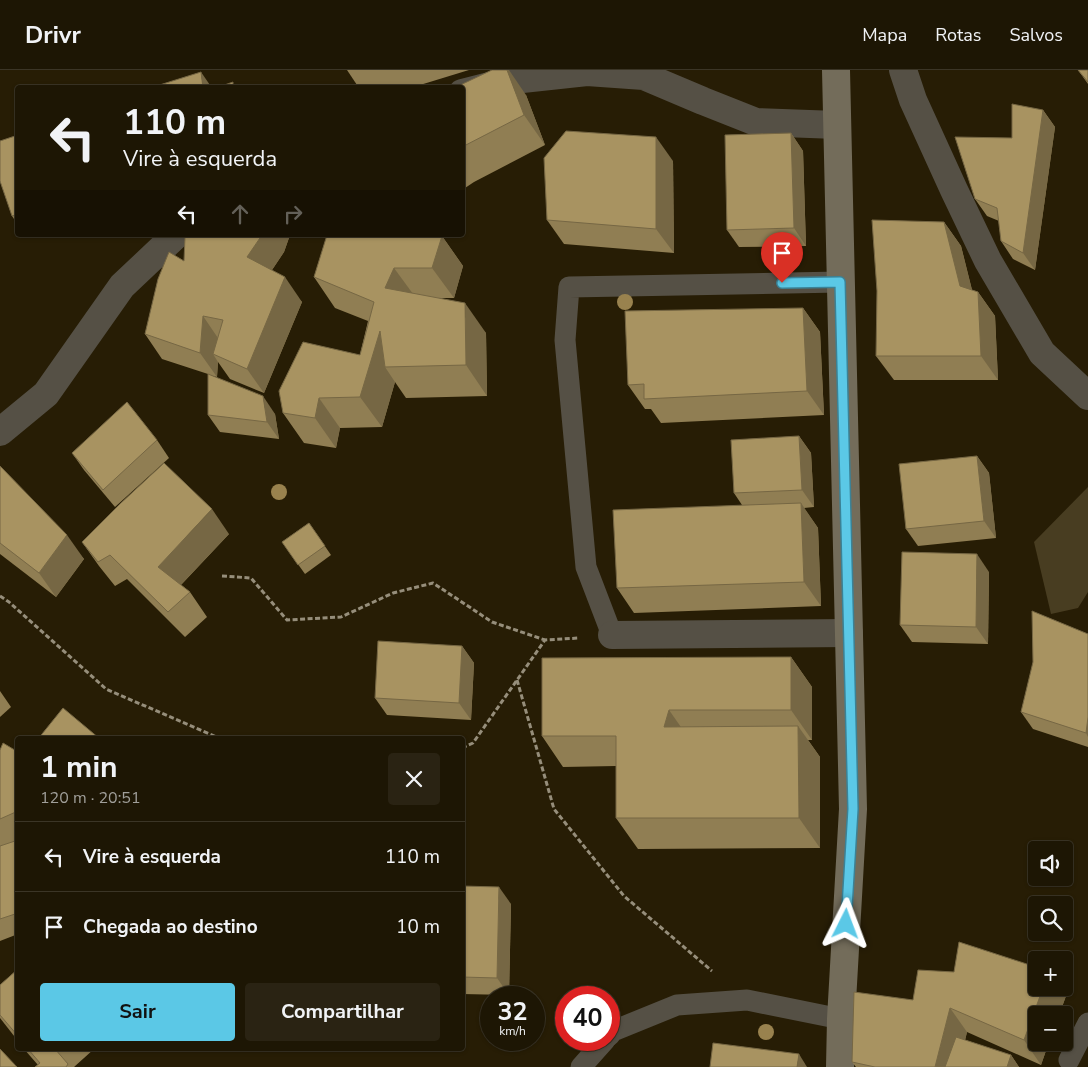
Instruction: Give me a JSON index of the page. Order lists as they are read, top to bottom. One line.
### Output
{"page":{"header":"Drivr","nav":["Mapa","Rotas","Salvos"],"turn":["110 m","Vire à esquerda"],"heading":["1 min","120 m · 20:51"],"list":[{"name":"Vire à esquerda","value":"110 m"},{"name":"Chegada ao destino","value":"10 m"}],"map_buttons":["+","−"],"buttons":["Sair","Compartilhar"],"speed":"32 km/h","limit":"40"}}
